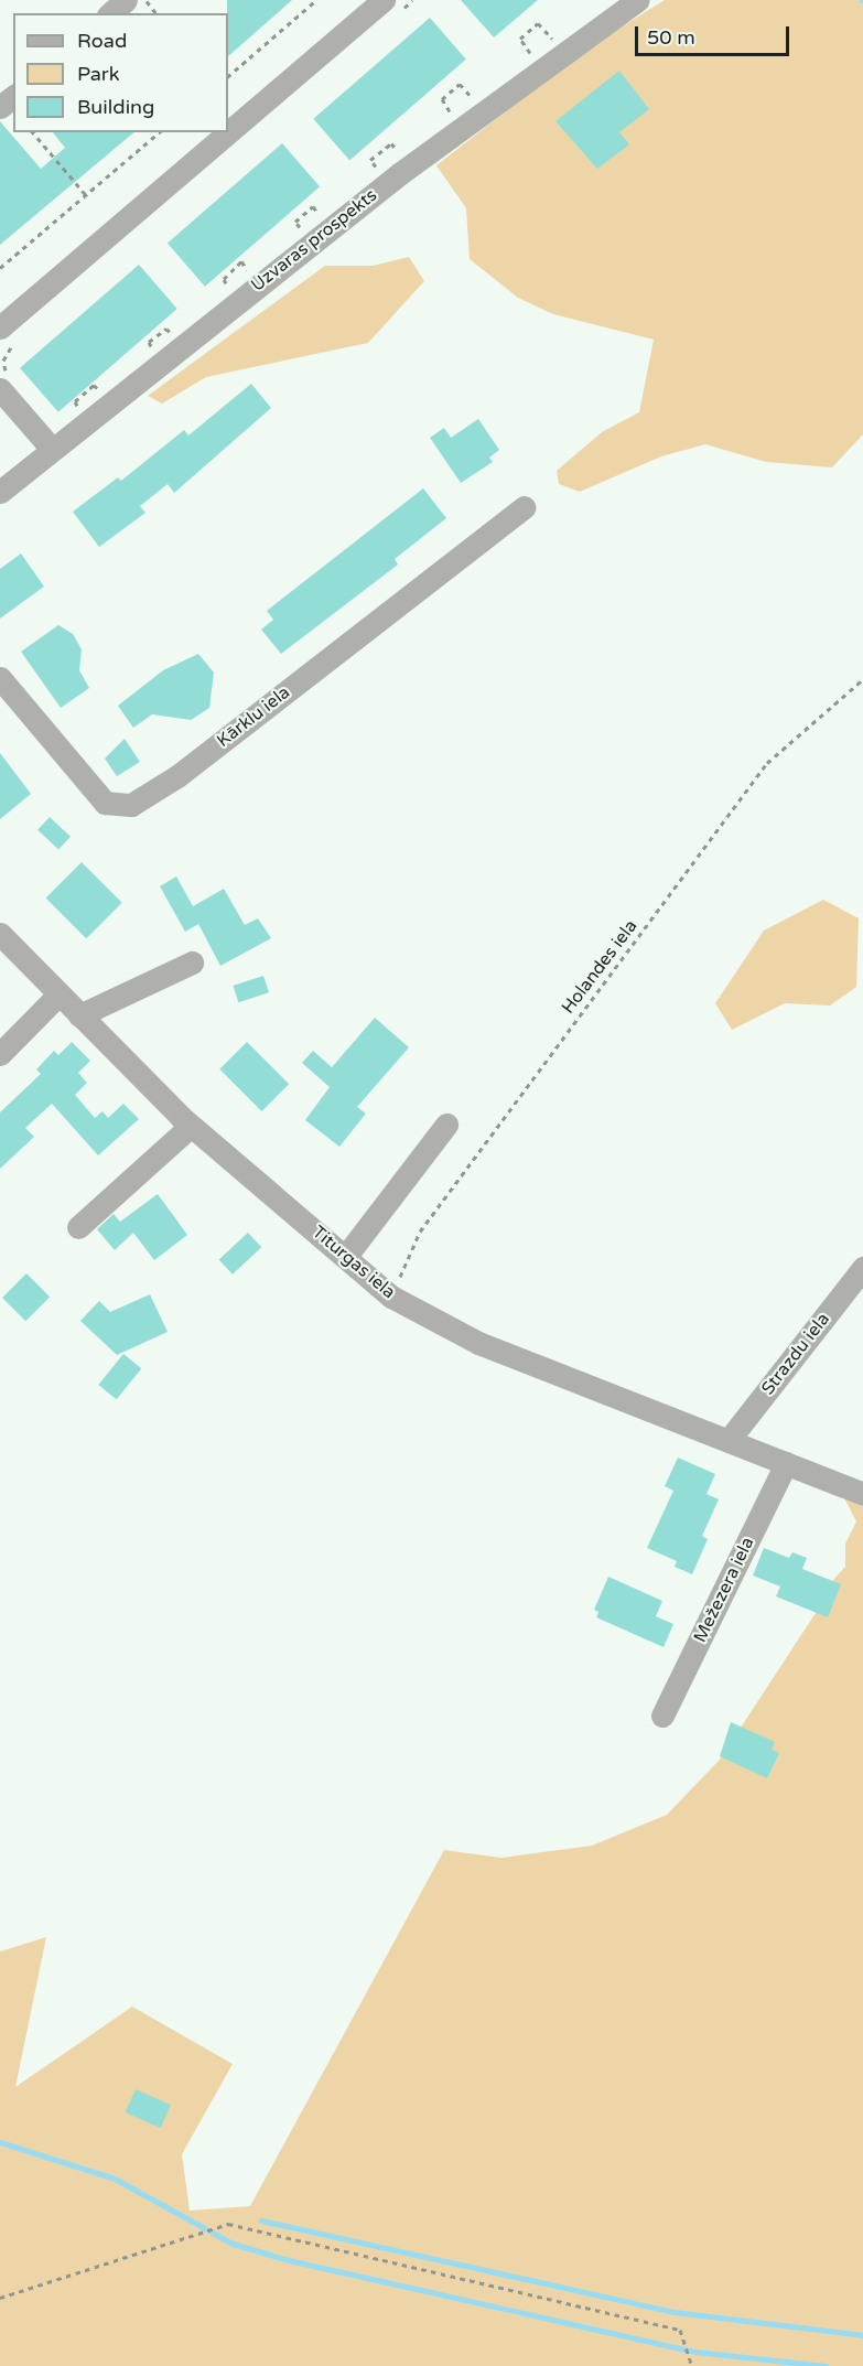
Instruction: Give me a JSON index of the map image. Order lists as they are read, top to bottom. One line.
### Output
{"streets":{"street":["Uzvaras prospekts","Kārklu iela","Titurgas iela","Strazdu iela","Mežezera iela"],"path":["Holandes iela"]},"crossings":[["Holandes iela","Titurgas iela"],["Titurgas iela","Strazdu iela"],["Titurgas iela","Mežezera iela"]],"legend":["Road","Park","Building"],"scale_bar":"50 m"}
